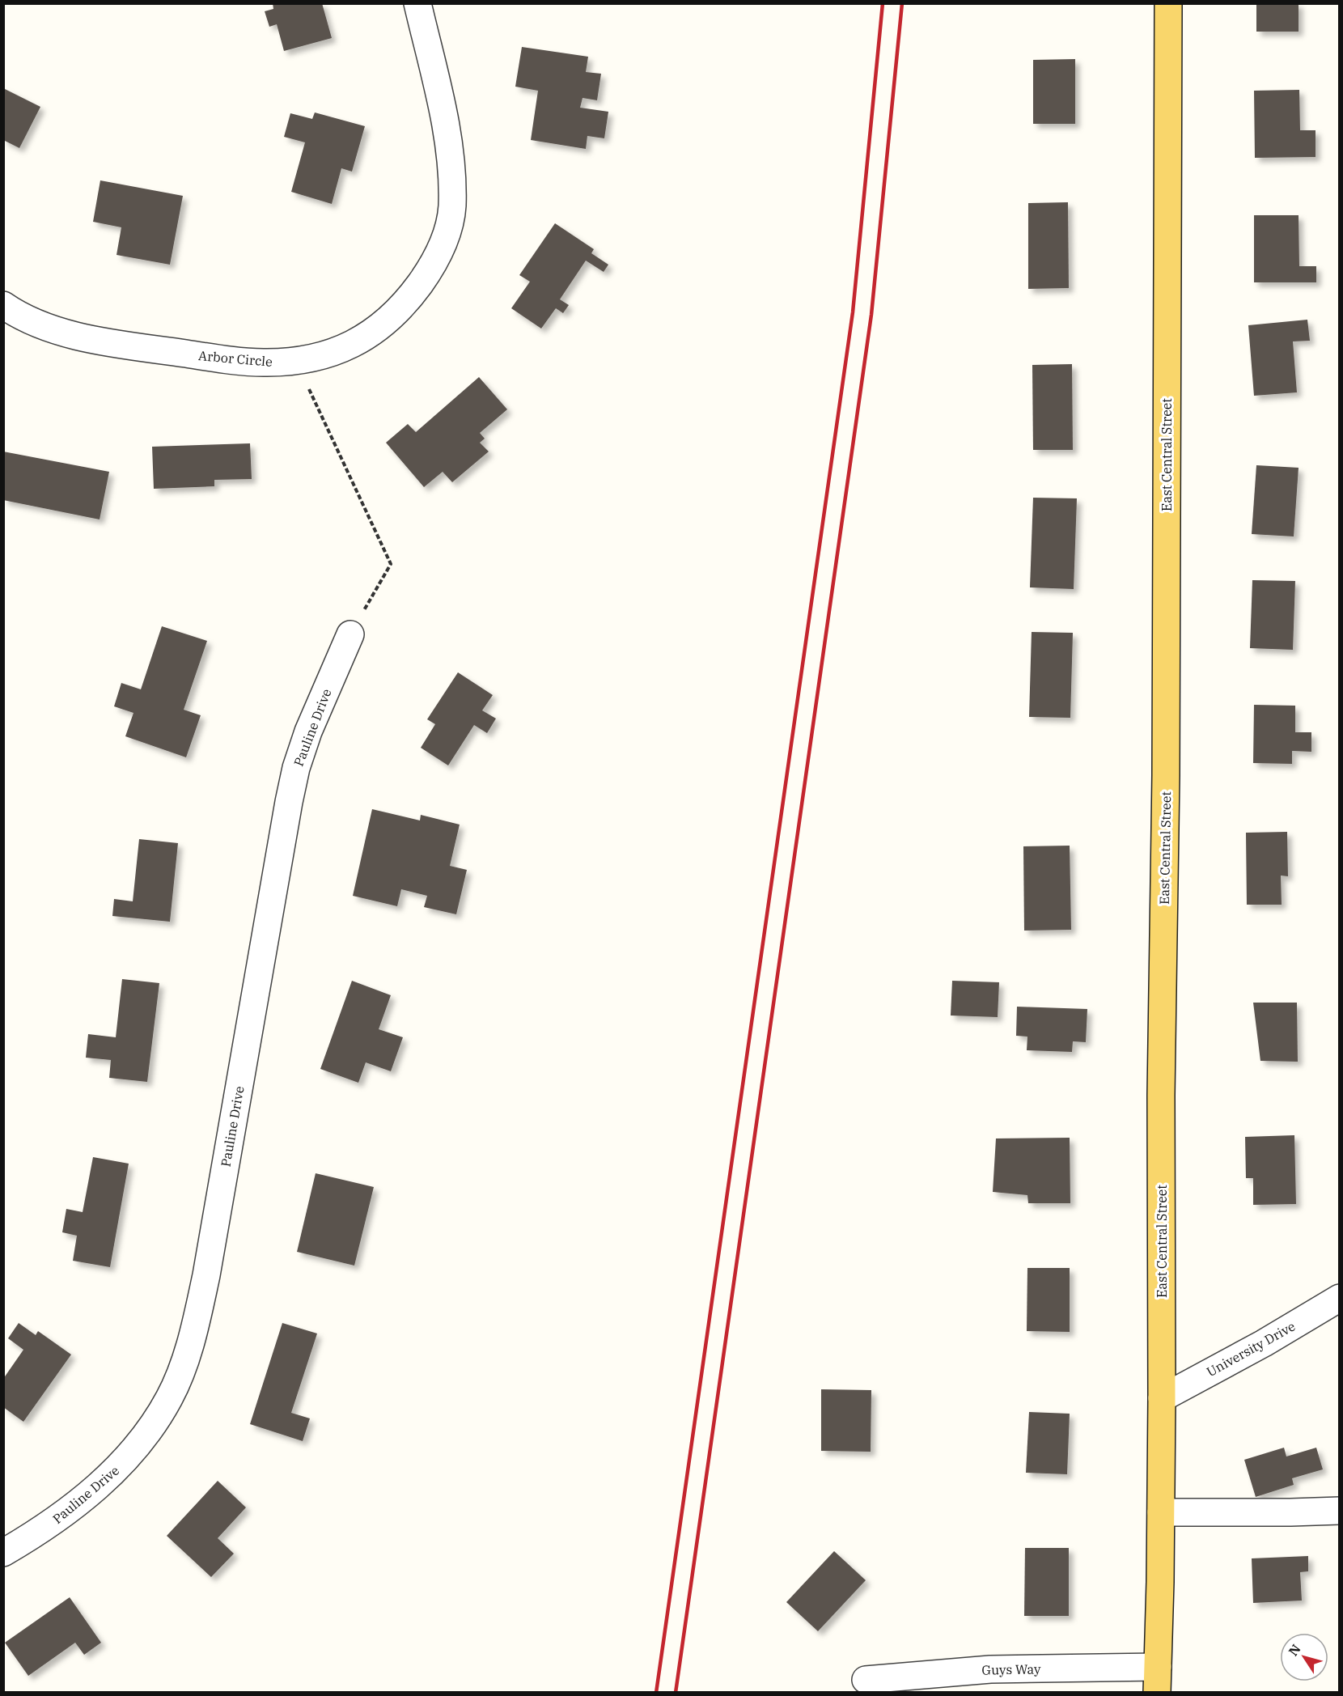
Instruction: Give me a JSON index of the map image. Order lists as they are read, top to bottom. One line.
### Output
{"streets":{"main road":["East Central Street"],"street":["Arbor Circle","Pauline Drive","University Drive","Guys Way"]},"crossings":[["East Central Street","University Drive"],["East Central Street","Guys Way"]],"north":"top left"}
